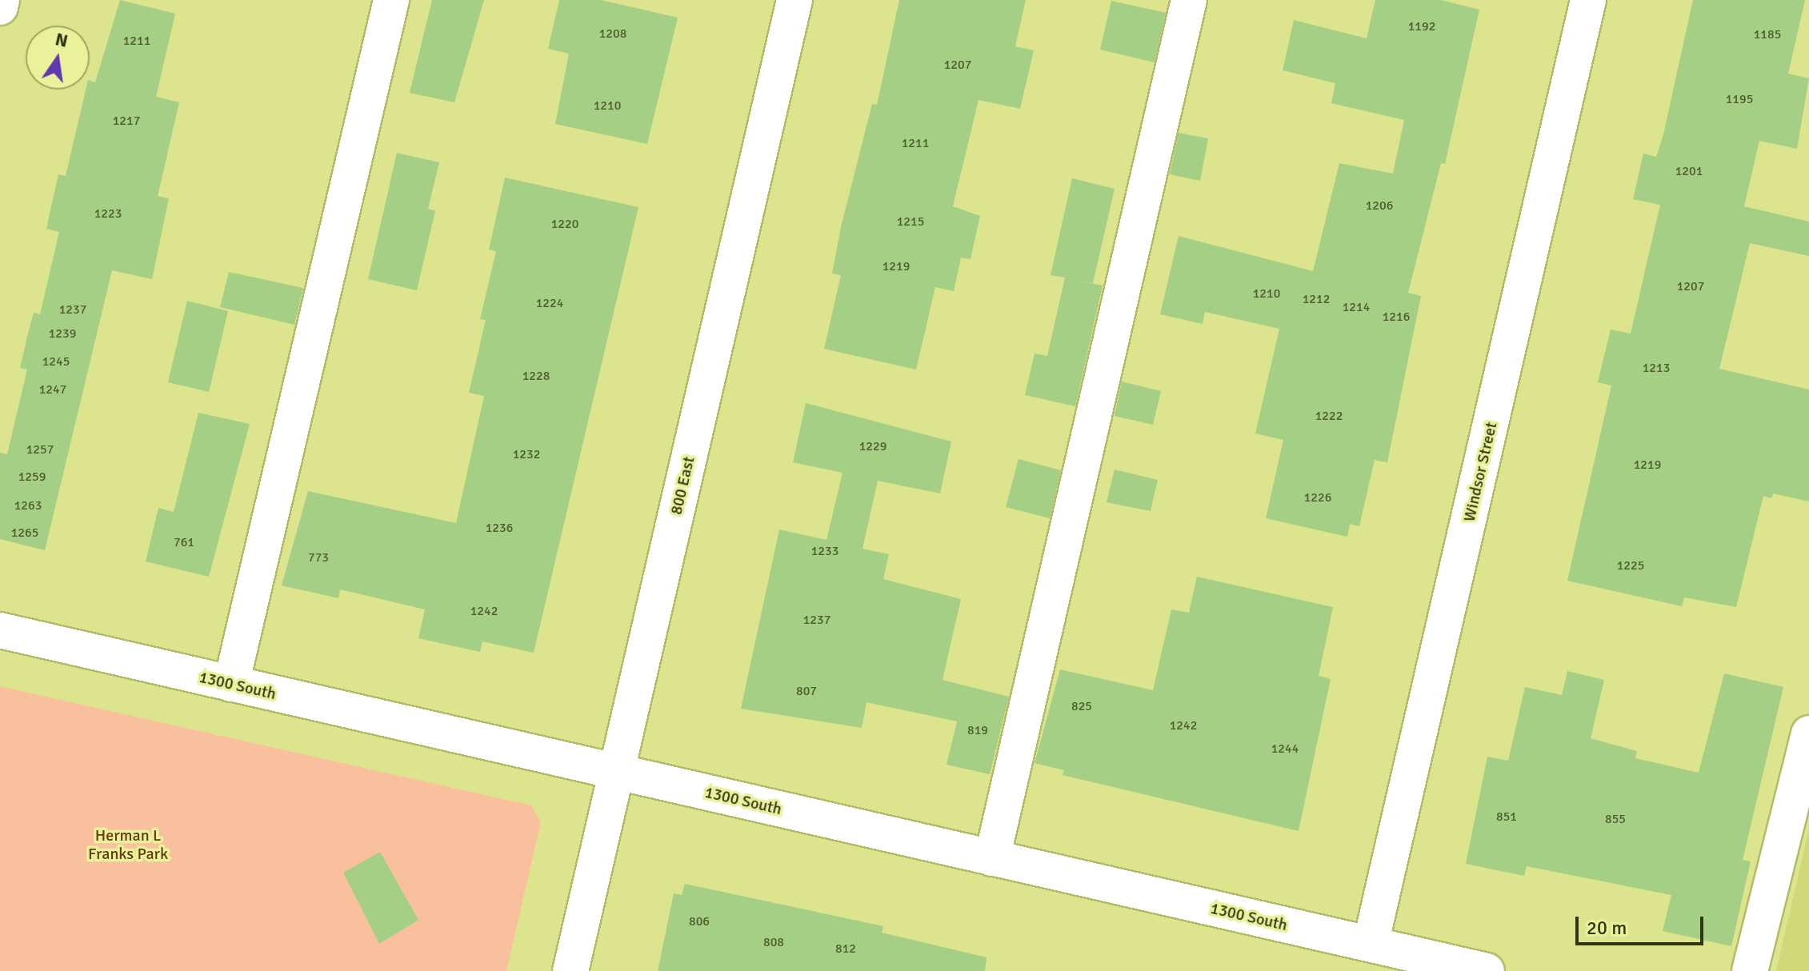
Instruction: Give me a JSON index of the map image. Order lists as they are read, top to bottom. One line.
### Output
{"streets":{"street":["Windsor Street","800 East","1300 South"]},"crossings":[["Windsor Street","1300 South"],["800 East","1300 South"]],"parks":["Herman L Franks Park"],"house_numbers":["1192","1208","1185","1211","1207","1195","1210","1217","1211","1201","1206","1223","1215","1220","1219","1207","1210","1212","1224","1214","1237","1216","1239","1245","1213","1228","1247","1222","1229","1257","1232","1219","1259","1226","1263","1236","1265","761","1233","773","1225","1242","1237","807","825","1242","819","1244","851","855","806","808","812"],"scale_bar":"20 m","north":"top"}
